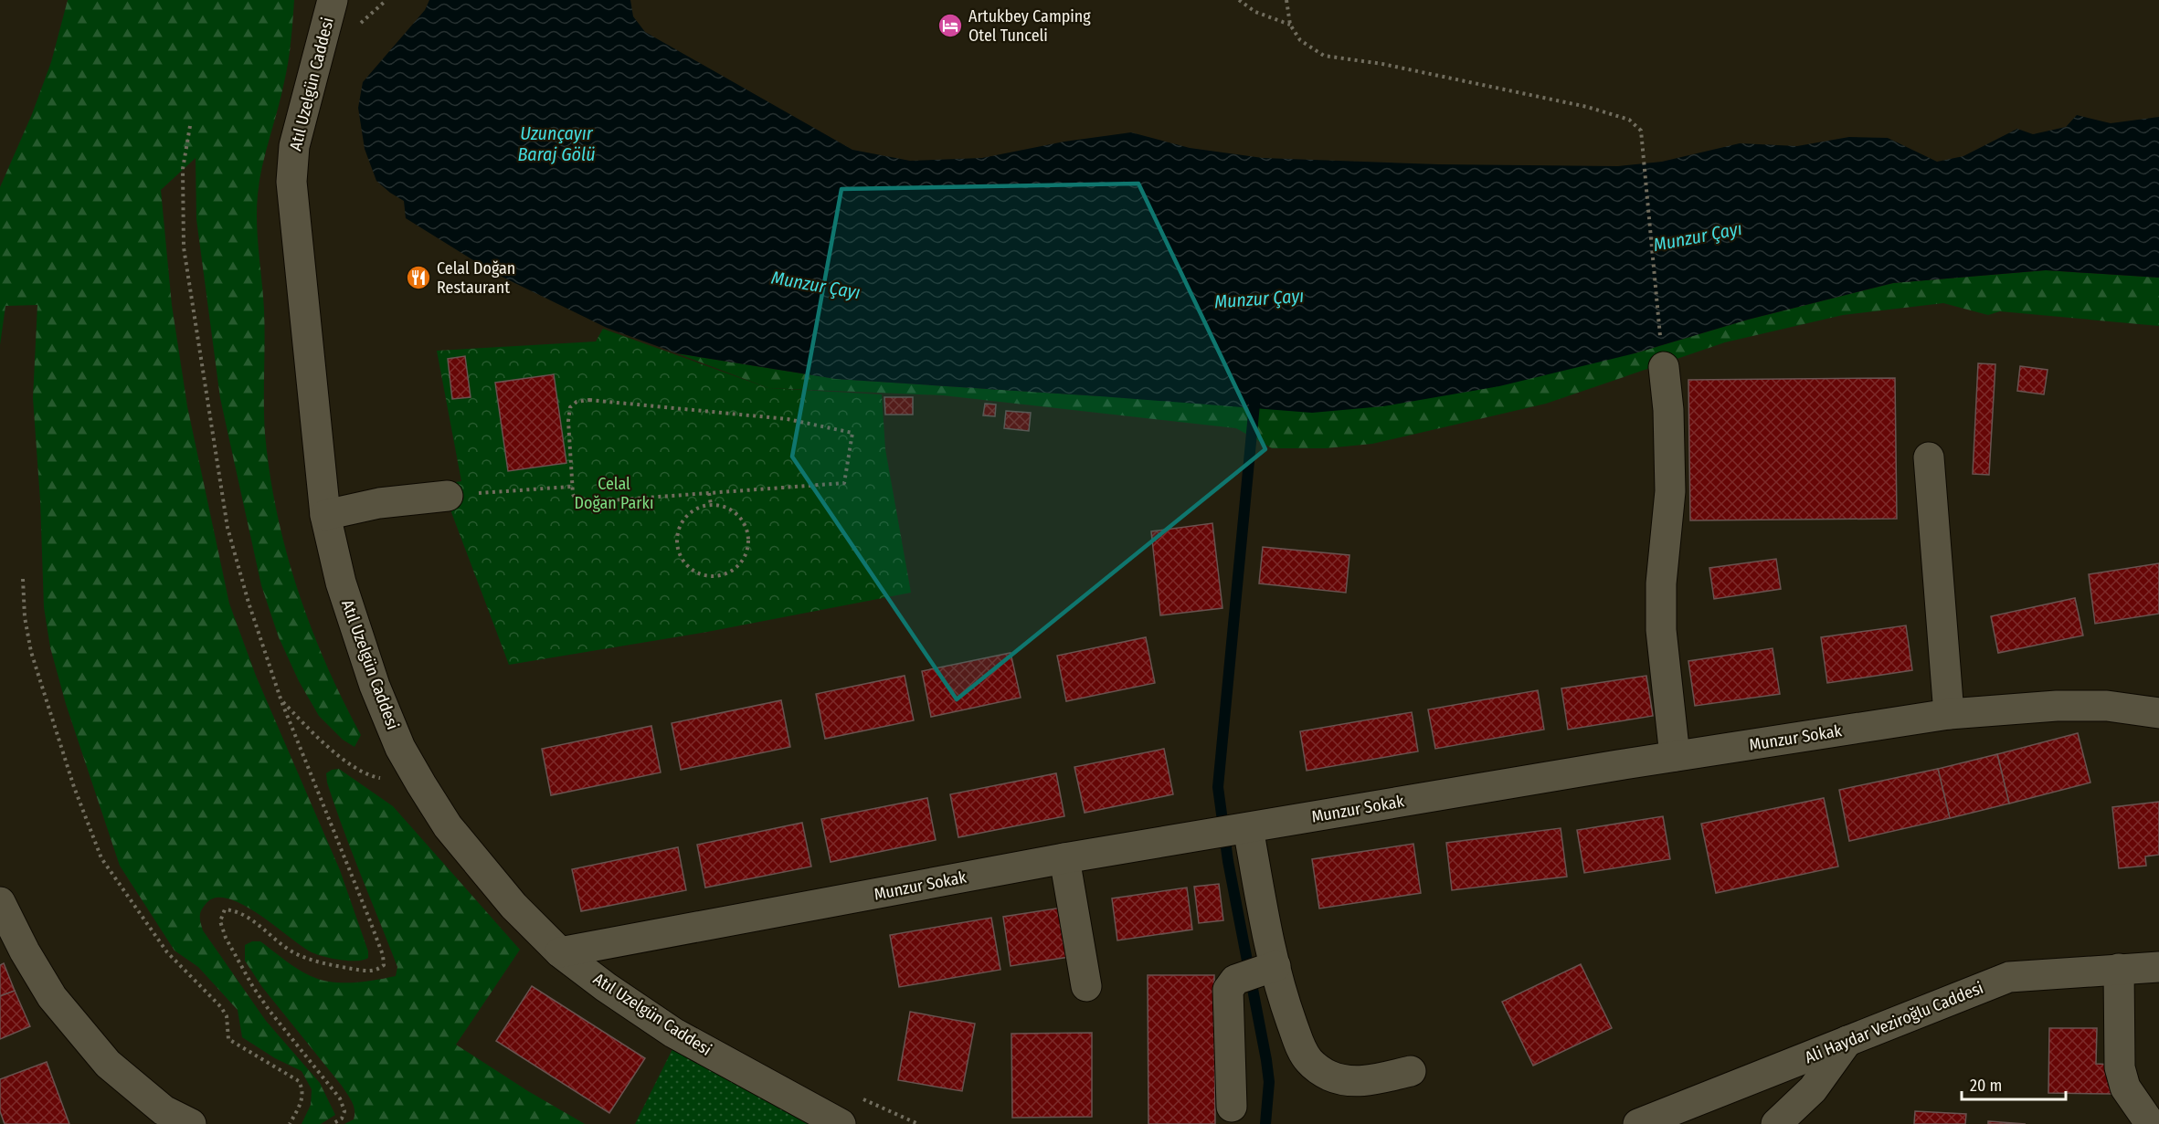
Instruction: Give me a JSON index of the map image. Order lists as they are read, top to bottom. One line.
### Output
{"streets":{"street":["Atıl Uzelgün Caddesi","Munzur Sokak","Ali Haydar Veziroğlu Caddesi"]},"crossings":[["Atıl Uzelgün Caddesi","Munzur Sokak"]],"water":["Uzunçayır Baraj Gölü","Munzur Çayı"],"parks":["Celal Doğan Parkı"],"places":{"hotel":["Artukbey Camping Otel Tunceli"],"restaurant":["Celal Doğan Restaurant"]},"scale_bar":"20 m"}
